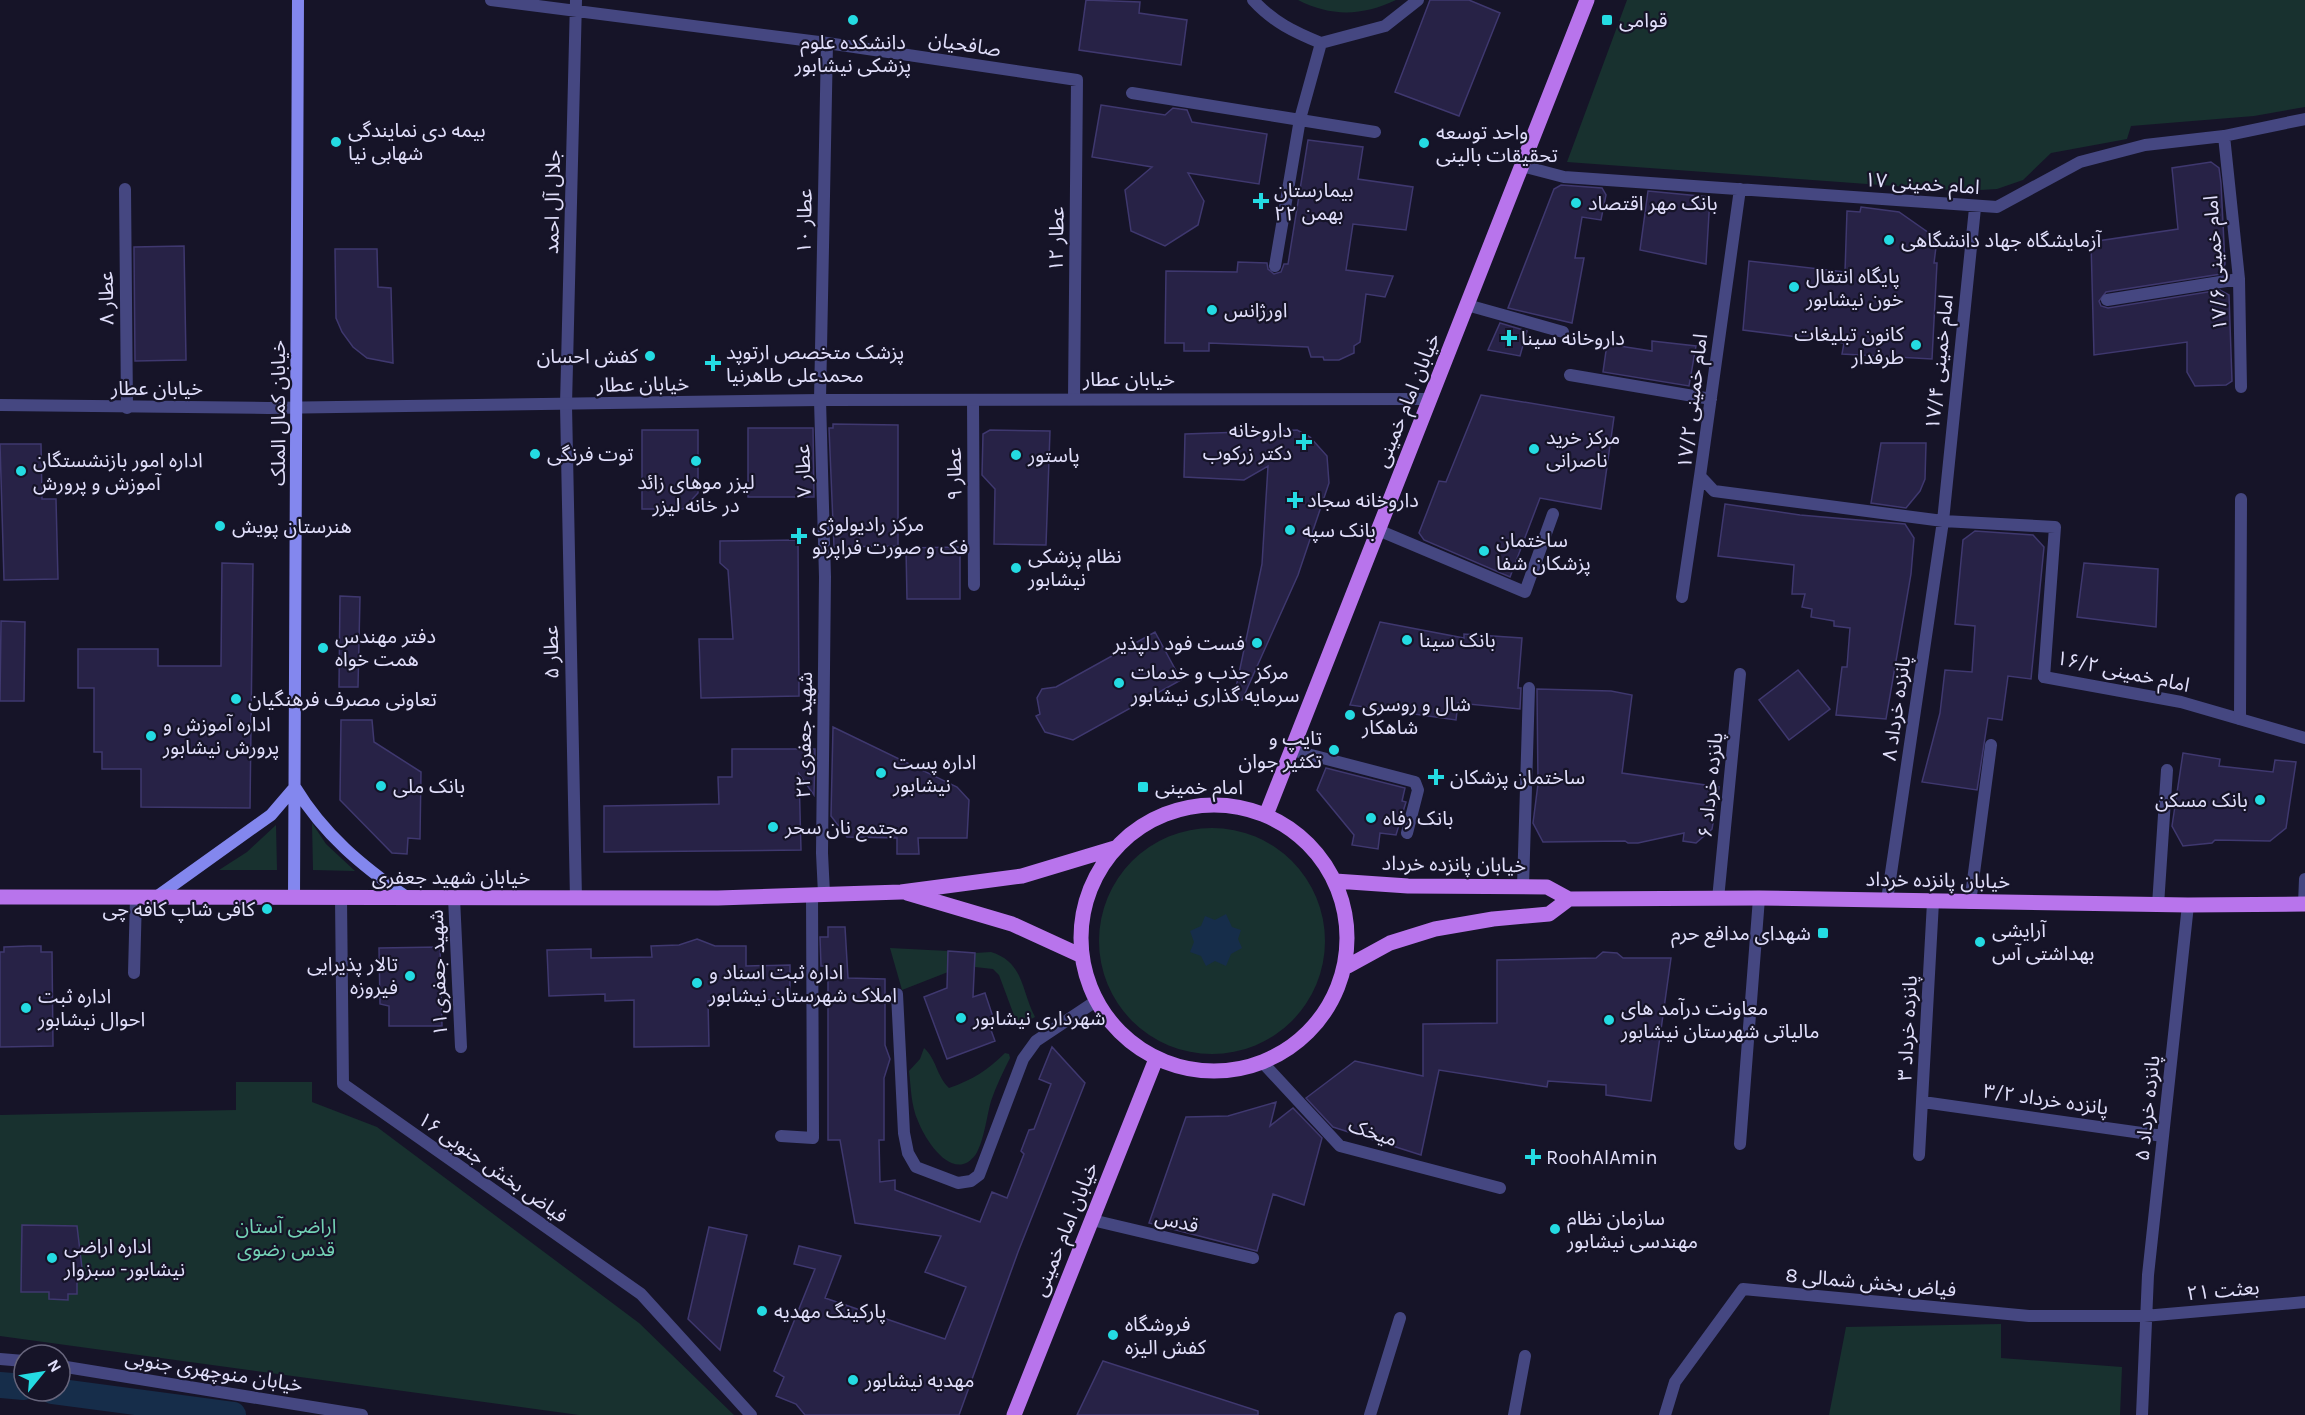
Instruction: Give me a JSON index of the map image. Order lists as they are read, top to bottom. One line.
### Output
{"streets":{"main road":["خیابان امام خمینی","خیابان کمال الملک","خیابان پانزده خرداد","خیابان شهید جعفری"],"street":["صافحیان","امام خمینی ۱۷","جلال آل احمد","عطار ۱۰","عطار ۱۲","امام خمینی ۱۷/۶","عطار ۸","امام خمینی ۱۷/۴","خیابان عطار","امام خمینی ۱۷/۲","عطار ۷","عطار ۹","عطار ۵","امام خمینی ۱۶/۲","پانزده خرداد ۸","شهید جعفری۲۲","پانزده خرداد ۶","شهید جعفری۱۱","پانزده خرداد ۳","پانزده خرداد ۳/۲","پانزده خرداد ۵","میخک","فیاض بخش جنوبی ۱۶","قدس","فیاض بخش شمالی 8","بعثت ۲۱","خیابان منوچهری جنوبی"]},"crossings":[["صافحیان","جلال آل احمد"],["صافحیان","عطار ۱۰"],["صافحیان","عطار ۱۲"],["امام خمینی ۱۷","امام خمینی ۱۷/۶"],["امام خمینی ۱۷","امام خمینی ۱۷/۴"],["امام خمینی ۱۷","خیابان امام خمینی"],["امام خمینی ۱۷","امام خمینی ۱۷/۲"],["جلال آل احمد","خیابان عطار"],["جلال آل احمد","عطار ۵"],["عطار ۱۰","خیابان عطار"],["عطار ۱۰","عطار ۷"],["عطار ۱۲","خیابان عطار"],["عطار ۸","خیابان عطار"],["امام خمینی ۱۷/۴","امام خمینی ۱۷/۲"],["امام خمینی ۱۷/۴","امام خمینی ۱۶/۲"],["امام خمینی ۱۷/۴","پانزده خرداد ۸"],["خیابان عطار","خیابان امام خمینی"],["خیابان عطار","خیابان کمال الملک"],["خیابان عطار","عطار ۷"],["خیابان عطار","عطار ۹"],["خیابان عطار","عطار ۵"],["خیابان امام خمینی","قدس"],["امام خمینی ۱۷/۲","امام خمینی ۱۶/۲"],["امام خمینی ۱۷/۲","پانزده خرداد ۸"],["خیابان کمال الملک","خیابان شهید جعفری"],["عطار ۷","شهید جعفری۲۲"],["عطار ۵","خیابان شهید جعفری"],["امام خمینی ۱۶/۲","پانزده خرداد ۸"],["پانزده خرداد ۸","خیابان پانزده خرداد"],["شهید جعفری۲۲","خیابان شهید جعفری"],["پانزده خرداد ۶","خیابان پانزده خرداد"],["خیابان پانزده خرداد","پانزده خرداد ۳"],["خیابان پانزده خرداد","پانزده خرداد ۵"],["خیابان شهید جعفری","شهید جعفری۱۱"],["خیابان شهید جعفری","فیاض بخش جنوبی ۱۶"],["پانزده خرداد ۳","پانزده خرداد ۳/۲"],["پانزده خرداد ۳/۲","پانزده خرداد ۵"],["پانزده خرداد ۵","فیاض بخش شمالی 8"],["پانزده خرداد ۵","بعثت ۲۱"],["فیاض بخش شمالی 8","بعثت ۲۱"]],"parks":["اراضی آستان قدس رضوی"],"places":{"other":["دانشکده علوم پزشکی نیشابور","بیمه دی نمایندگی شهابی نیا","واحد توسعه تحقیقات بالینی","بانک مهر اقتصاد","آزمایشگاه جهاد دانشگاهی","پایگاه انتقال خون نیشابور","اورژانس","کانون تبلیغات طرفدار","کفش احسان","مرکز خرید ناصرانی","توت فرنگی","پاستور","لیزر موهای زائد در خانه لیزر","اداره امور بازنشستگان آموزش و پرورش","هنرستان پویش","بانک سپه","ساختمان پزشکان شفا","نظام پزشکی نیشابور","بانک سینا","فست فود دلپذیر","دفتر مهندس همت خواه","مرکز جذب و خدمات سرمایه گذاری نیشابور","تعاونی مصرف فرهنگیان","شال و روسری شاهکار","اداره آموزش و پرورش نیشابور","تایپ و تکثیر جوان","اداره پست نیشابور","بانک ملی","بانک مسکن","بانک رفاه","مجتمع نان سحر","کافی شاپ کافه چی","آرایشی بهداشتی آس","تالار پذیرایی فیروزه","اداره ثبت اسناد و املاک شهرستان نیشابور","اداره ثبت احوال نیشابور","شهرداری نیشابور","معاونت درآمد های مالیاتی شهرستان نیشابور","سازمان نظام مهندسی نیشابور","اداره اراضی نیشابور- سبزوار","پارکینگ مهدیه","فروشگاه کفش الیزه","مهدیه نیشابور"],"transit":["قوامی","امام خمینی","شهدای مدافع حرم"],"health":["بیمارستان ۲۲ بهمن","داروخانه سینا","پزشک متخصص ارتوپد محمدعلی طاهرنیا","داروخانه دکتر زرکوب","داروخانه سجاد","مرکز رادیولوژی فک و صورت فراپرتو","ساختمان پزشکان","RoohAlAmin"]},"north":"top right"}
